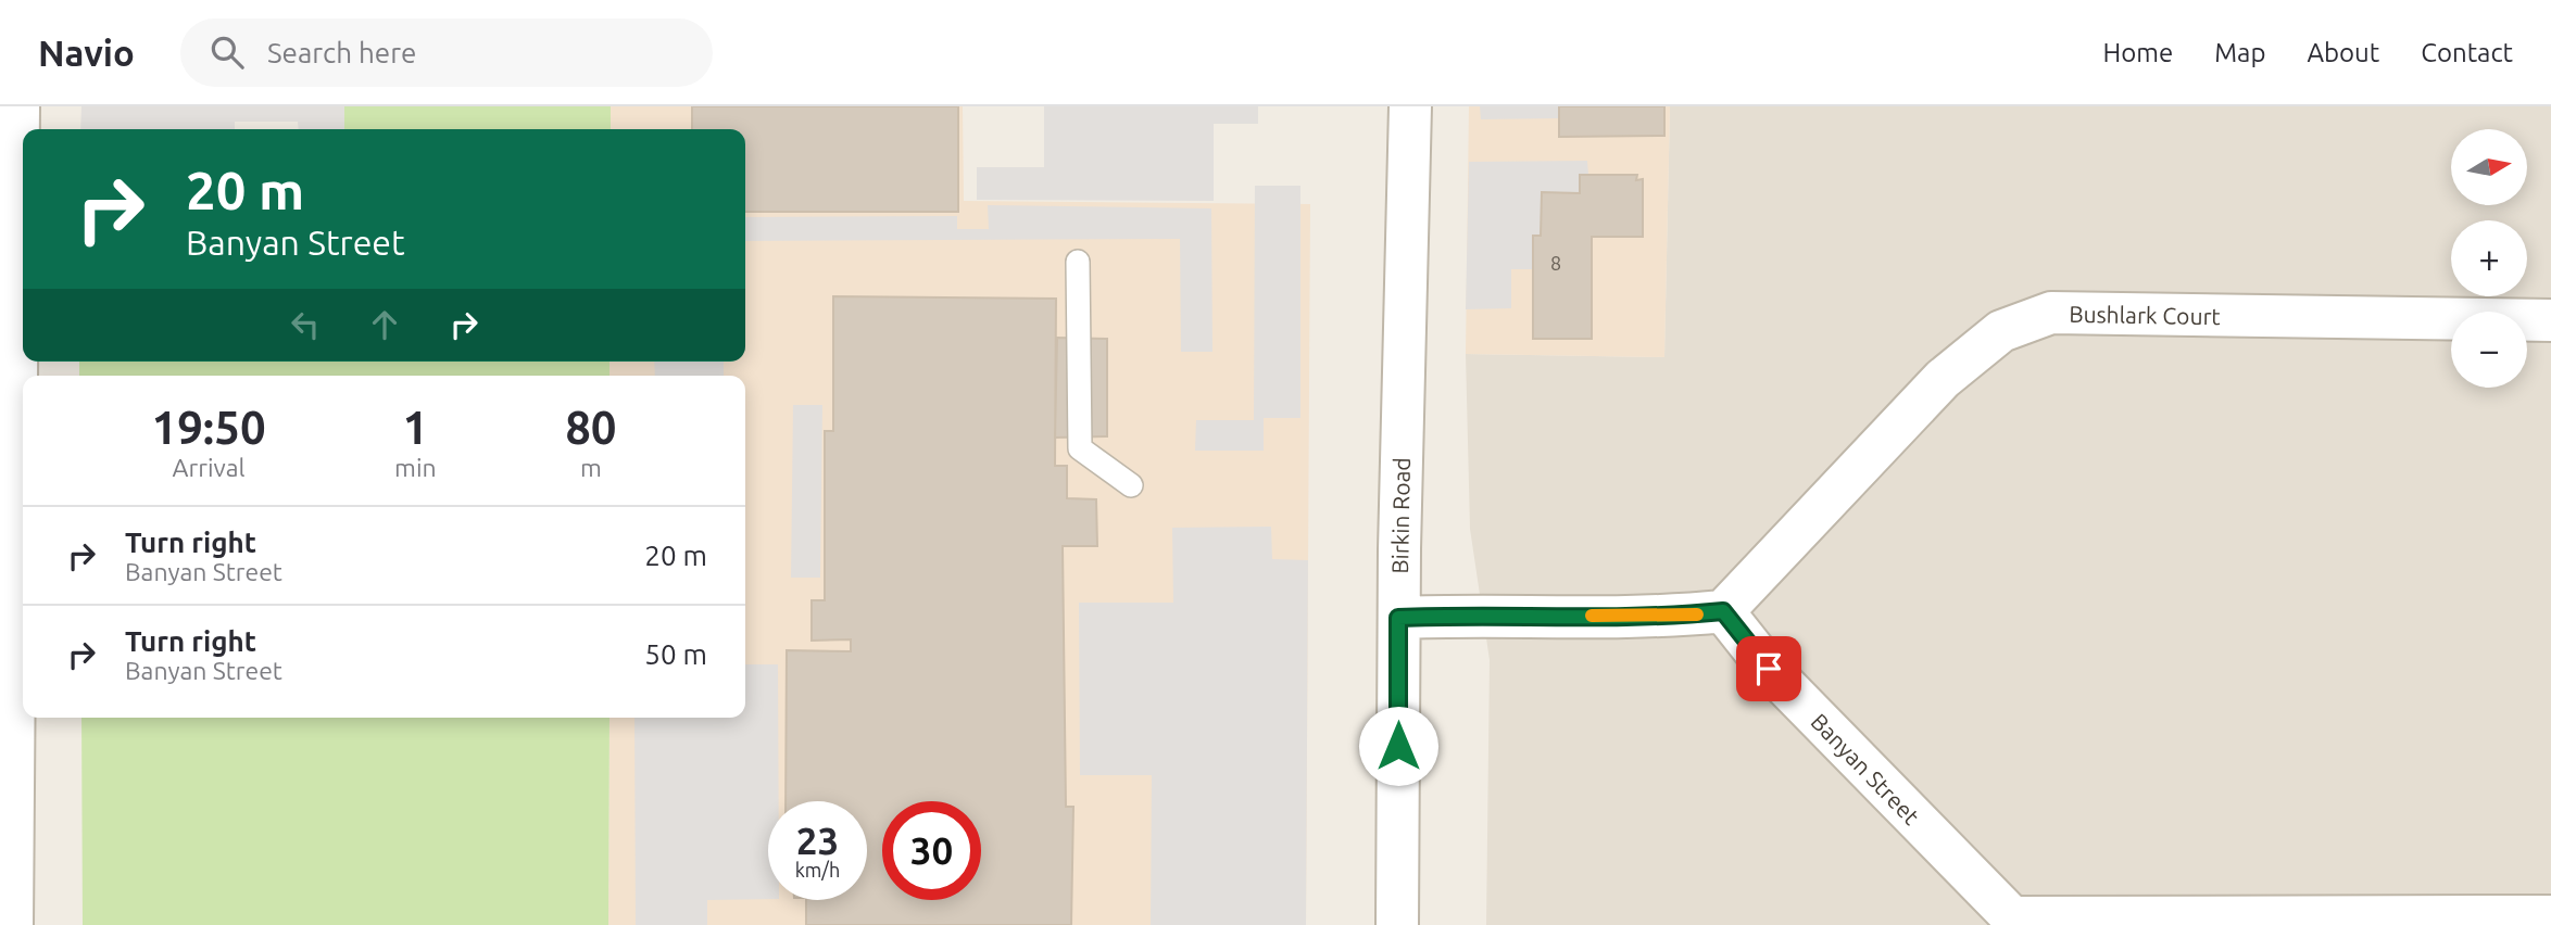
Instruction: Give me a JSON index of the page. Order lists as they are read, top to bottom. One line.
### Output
{"streets":{"street":["Bushlark Court","Birkin Road","Banyan Street"]},"crossings":[["Bushlark Court","Banyan Street"]],"house_numbers":["8"],"north":"right","page":{"header":"Navio","search":"Search here","nav":["Home","Map","About","Contact"],"map_buttons":["+","−"],"turn":["20 m","Banyan Street"],"eta":["19:50","Arrival","1","min","80","m"],"list":[{"name":"Turn right","note":"Banyan Street","value":"20 m"},{"name":"Turn right","note":"Banyan Street","value":"50 m"}],"speed":"23 km/h","limit":"30"}}
